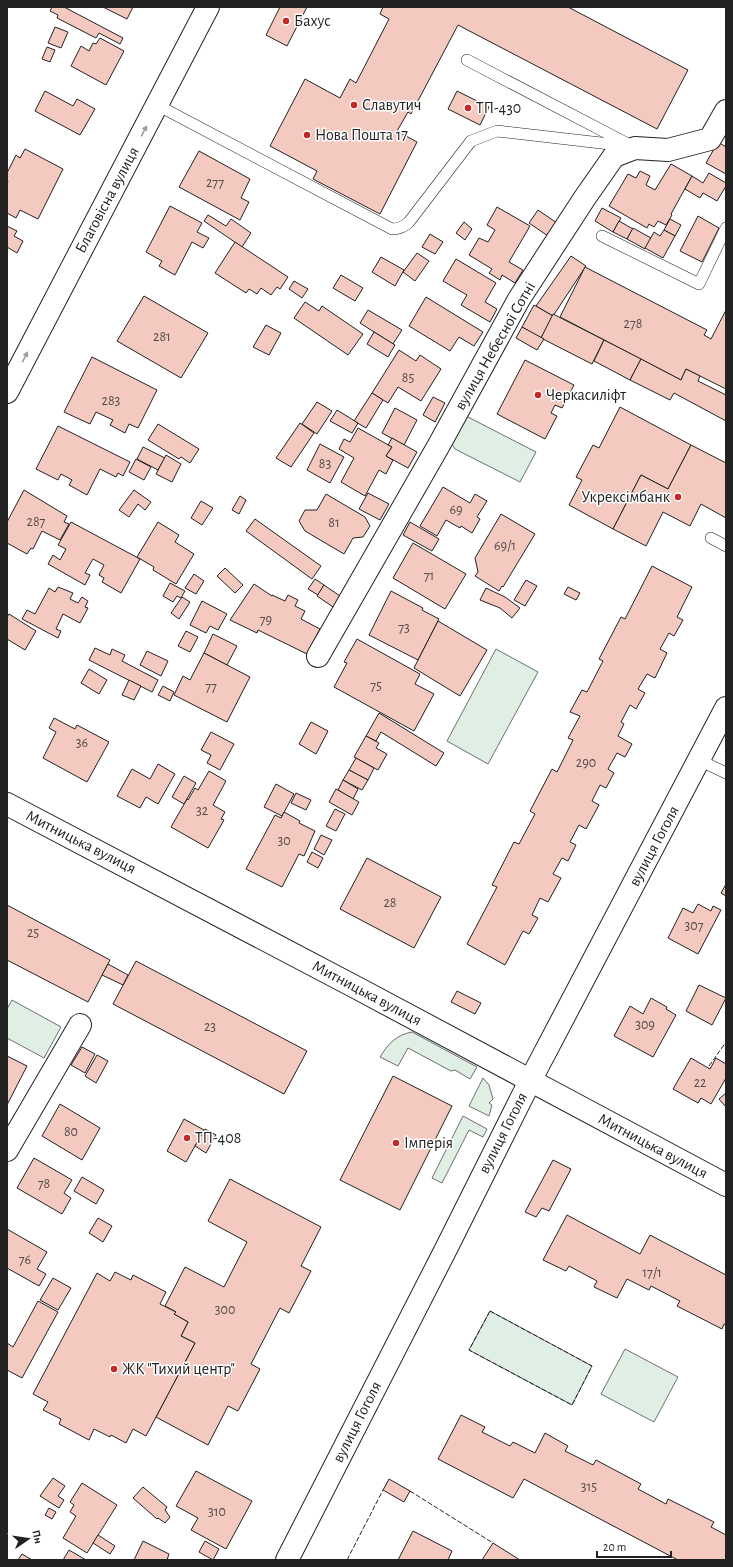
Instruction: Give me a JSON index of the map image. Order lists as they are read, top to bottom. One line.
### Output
{"streets":{"street":["Благовісна вулиця","вулиця Небесної Сотні","Митницька вулиця","вулиця Гоголя"]},"crossings":[["Митницька вулиця","вулиця Гоголя"]],"one_way":["Благовісна вулиця"],"places":["Бахус","Славутич","ТП-430","Нова Пошта 17","Черкасиліфт","Укрексімбанк","ТП-408","Імперія","ЖК \"Тихий центр\""],"house_numbers":["277","278","281","85","283","83","69","287","81","69/1","71","79","73","75","77","36","290","32","30","28","307","25","309","23","22","80","78","76","17/1","300","315","310"],"scale_bar":"20 m","north":"right"}
